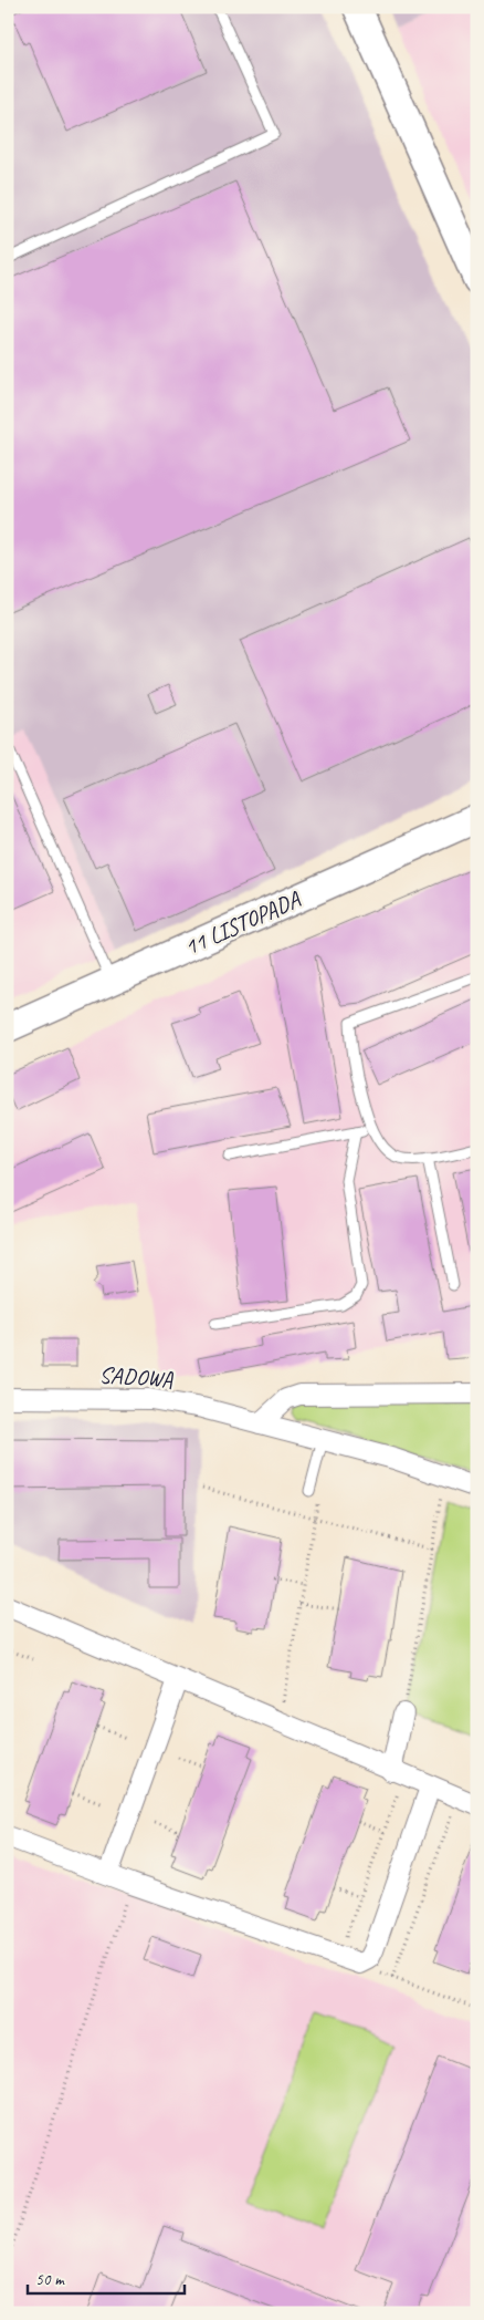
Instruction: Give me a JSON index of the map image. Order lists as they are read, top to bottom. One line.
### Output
{"streets":{"street":["11 LISTOPADA","SADOWA"]},"scale_bar":"50 m"}
